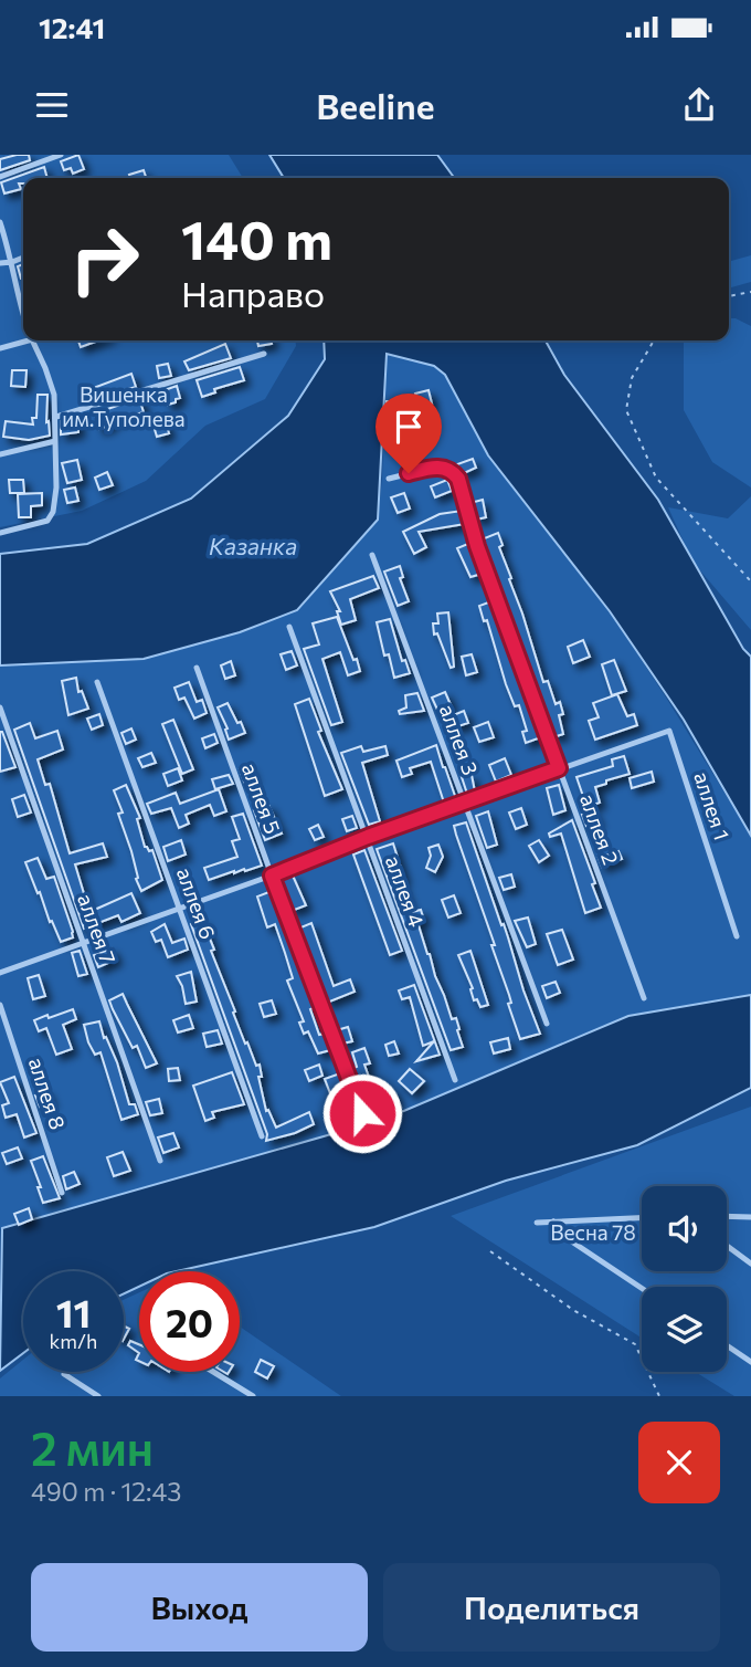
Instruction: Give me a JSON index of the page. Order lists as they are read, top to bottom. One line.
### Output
{"streets":{"lane":["аллея 3","аллея 5","аллея 1","аллея 2","аллея 4","аллея 6","аллея 7","аллея 8"]},"crossings":[["аллея 1","аллея 2"]],"water":["Казанка"],"parks":["Вишенка им.Туполева","Весна 78"],"page":{"status":"12:41","header":"Beeline","turn":["140 m","Направо"],"speed":"11 km/h","limit":"20","heading":["2 мин","490 m · 12:43"],"buttons":["Выход","Поделиться"]}}
